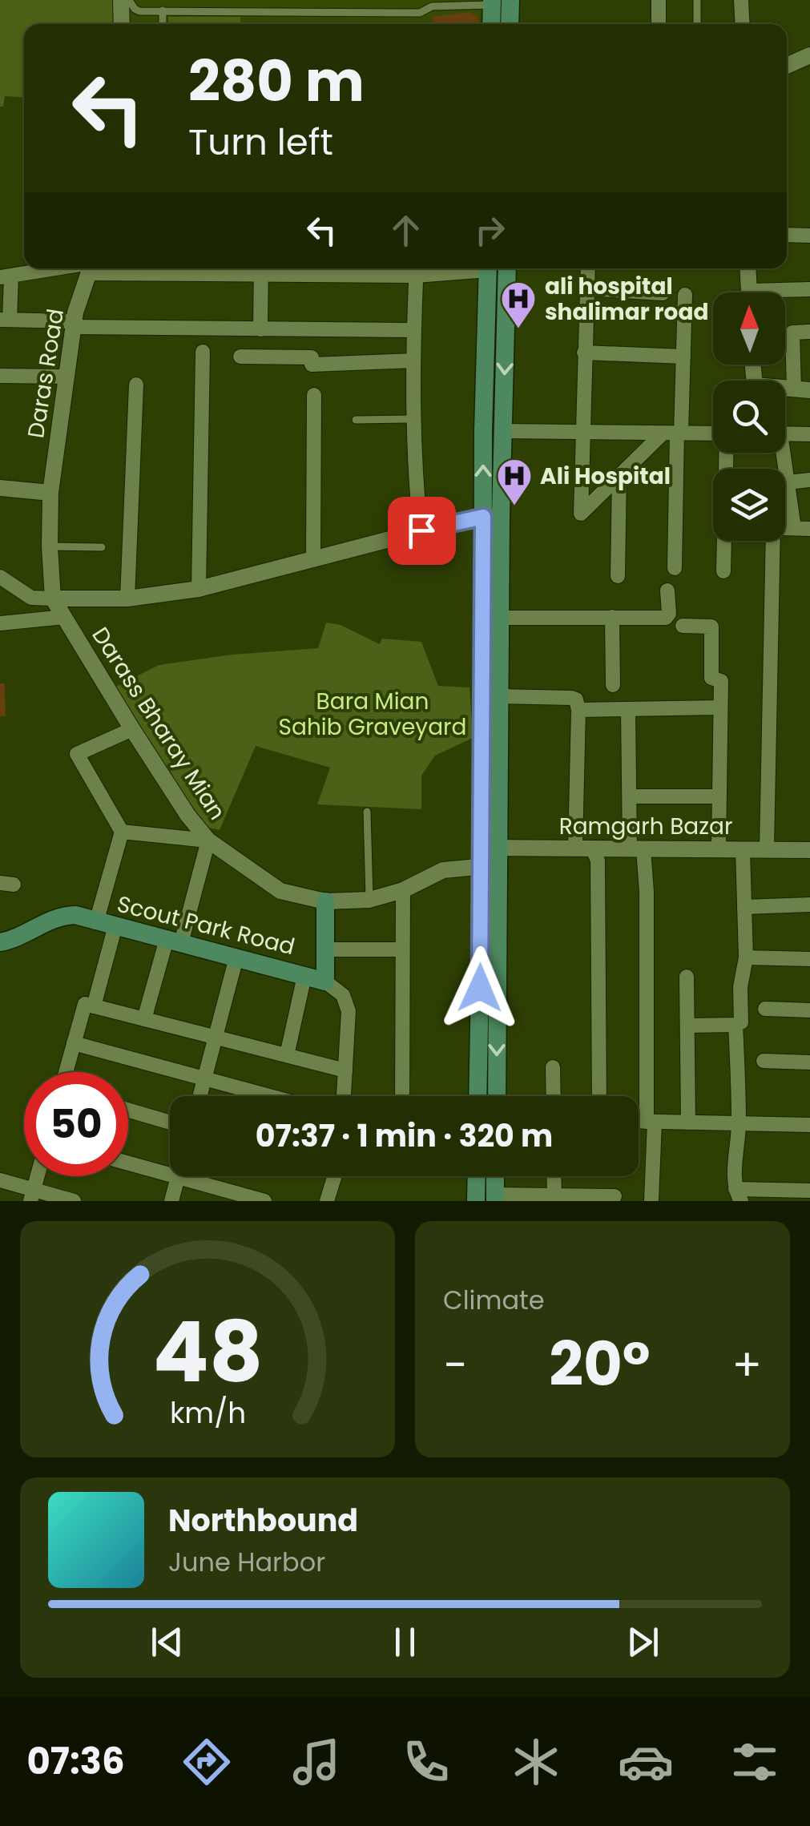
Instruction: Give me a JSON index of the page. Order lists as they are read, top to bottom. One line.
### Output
{"streets":{"main road":["Scout Park Road"],"street":["Daras Road","Darass Bharay Mian","Ramgarh Bazar"]},"crossings":[["Daras Road","Darass Bharay Mian"],["Darass Bharay Mian","Ramgarh Bazar"],["Darass Bharay Mian","Scout Park Road"]],"parks":["Bara Mian Sahib Graveyard"],"places":{"hospital":["ali hospital shalimar road","Ali Hospital"]},"north":"top","page":{"turn":["280 m","Turn left"],"limit":"50","trip":"07:37 · 1 min · 320 m","tile":"Climate","heat":["−","20°","+"],"song":["Northbound","June Harbor"],"tabs":"07:36","gauge":["48","km/h"]}}
